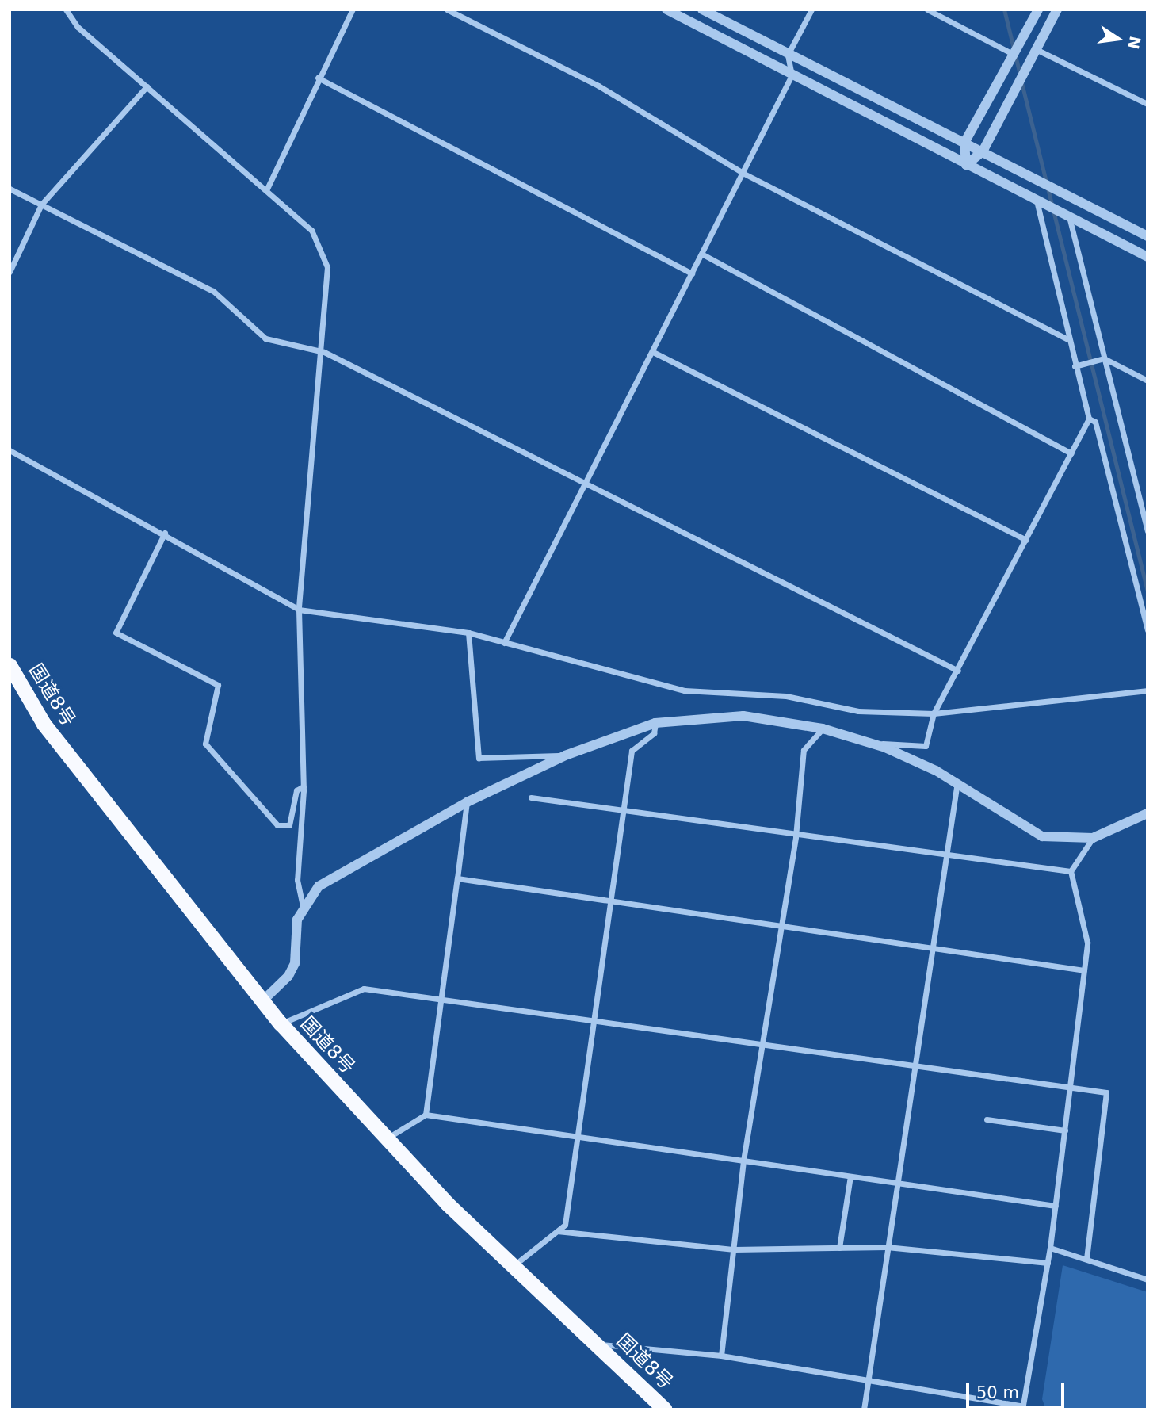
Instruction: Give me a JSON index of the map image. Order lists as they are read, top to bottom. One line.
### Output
{"streets":{"highway":["国道8号"]},"scale_bar":"50 m","north":"right"}
